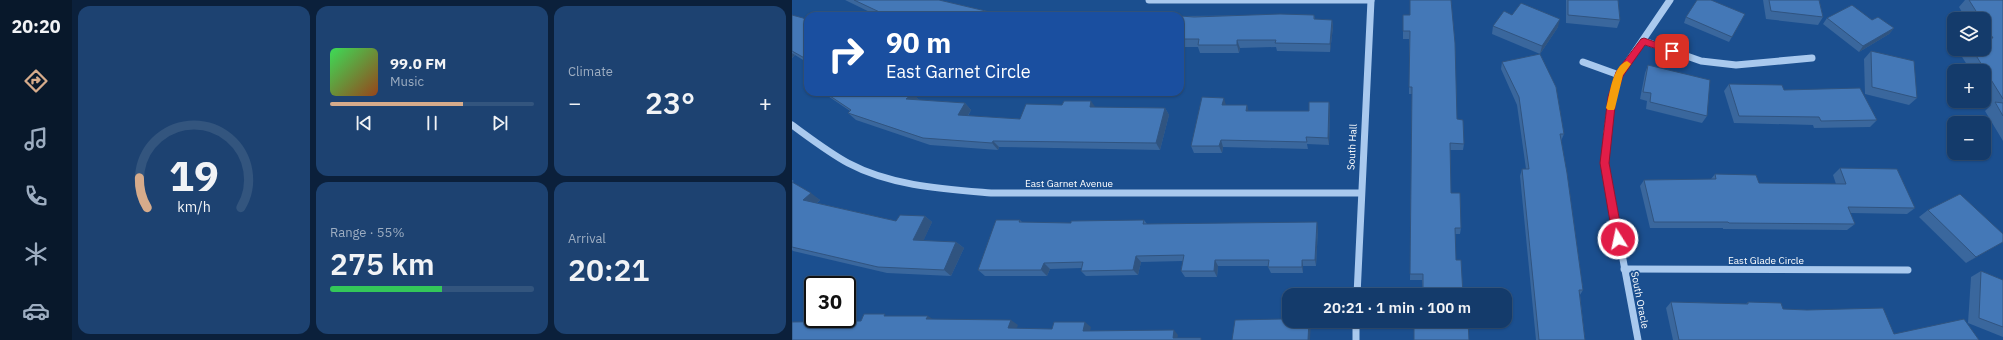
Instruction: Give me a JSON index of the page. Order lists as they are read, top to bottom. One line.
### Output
{"streets":{"street":["South Hall","East Garnet Avenue","East Glade Circle","South Oracle"]},"crossings":[["South Hall","East Garnet Avenue"],["East Glade Circle","South Oracle"]],"page":{"tabs":"20:20","tile":["Climate",["Range · 55%","275 km"],["Arrival","20:21"]],"map_buttons":["+","−"],"turn":["90 m","East Garnet Circle"],"song":["99.0 FM","Music"],"heat":["−","23°","+"],"limit":"30","trip":"20:21 · 1 min · 100 m","gauge":["19","km/h"]}}
